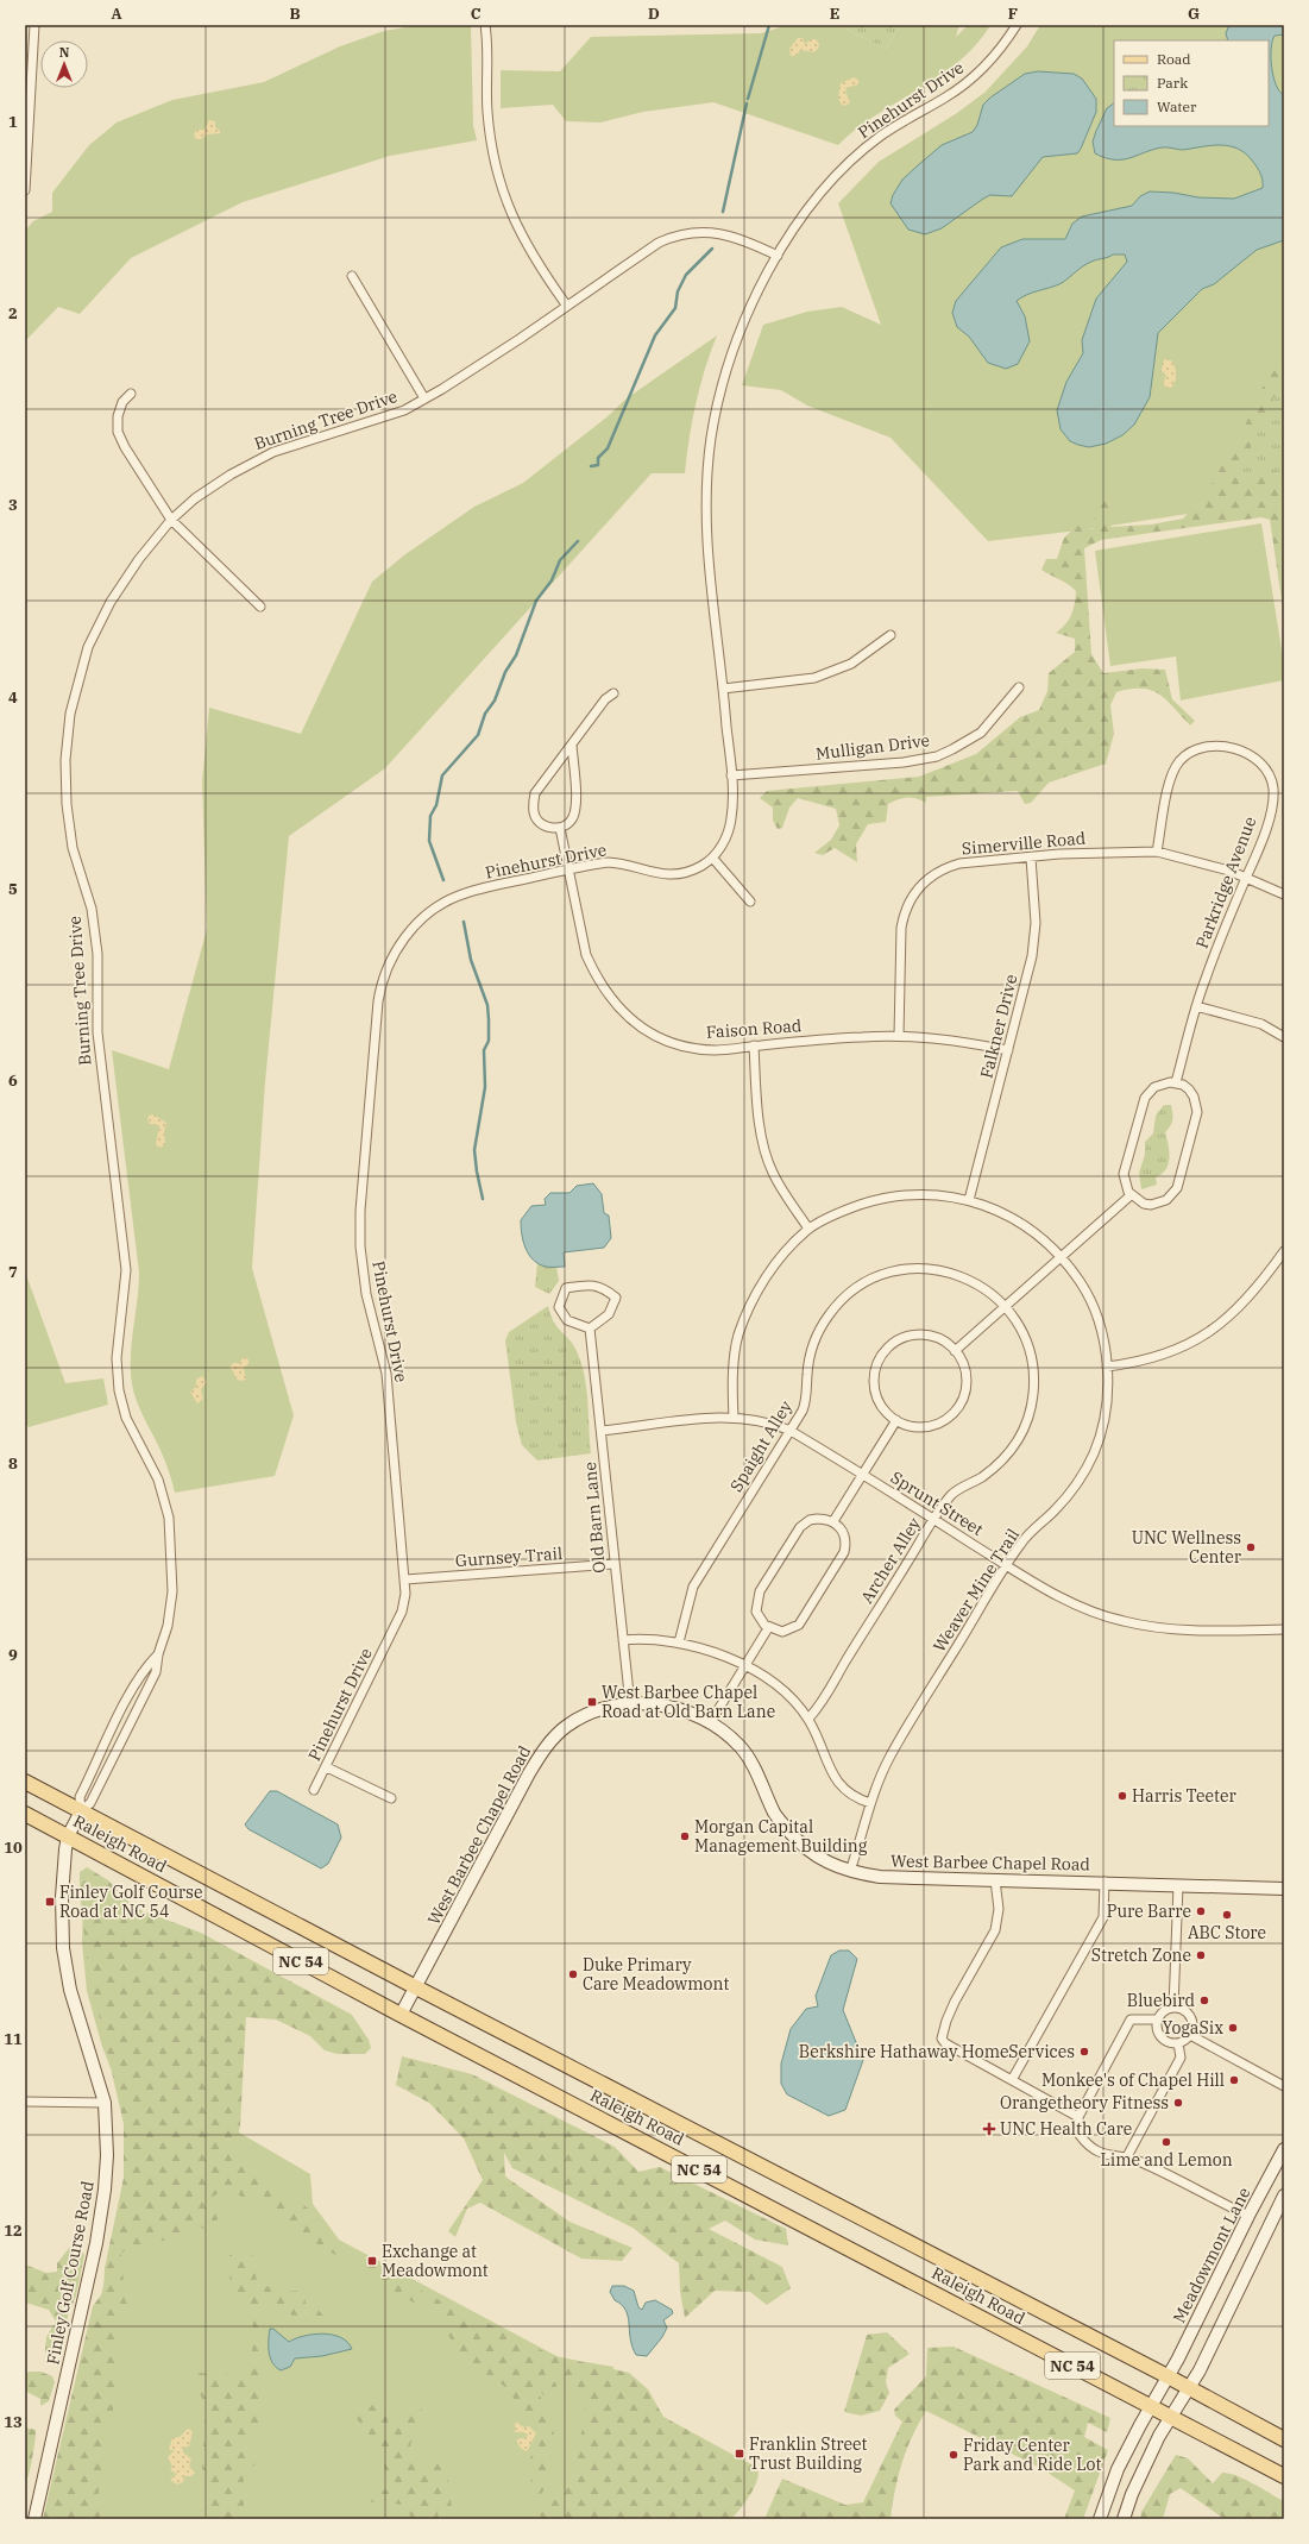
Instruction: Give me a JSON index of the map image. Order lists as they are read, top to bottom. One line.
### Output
{"streets":{"main road":["Raleigh Road","NC 54"],"street":["Pinehurst Drive","Burning Tree Drive","Mulligan Drive","Simerville Road","Parkridge Avenue","Falkner Drive","Faison Road","Spaight Alley","Sprunt Street","Old Barn Lane","Gurnsey Trail","Archer Alley","Weaver Mine Trail","West Barbee Chapel Road","Meadowmont Lane","Finley Golf Course Road"]},"crossings":[["Pinehurst Drive","Burning Tree Drive"],["Pinehurst Drive","Mulligan Drive"],["Pinehurst Drive","Faison Road"],["Pinehurst Drive","Gurnsey Trail"],["Burning Tree Drive","Raleigh Road"],["Burning Tree Drive","Finley Golf Course Road"],["Simerville Road","Parkridge Avenue"],["Simerville Road","Falkner Drive"],["Simerville Road","Faison Road"],["Falkner Drive","Faison Road"],["Falkner Drive","Weaver Mine Trail"],["Spaight Alley","Sprunt Street"],["Spaight Alley","Archer Alley"],["Sprunt Street","Old Barn Lane"],["Sprunt Street","Archer Alley"],["Sprunt Street","Weaver Mine Trail"],["Old Barn Lane","Gurnsey Trail"],["Old Barn Lane","West Barbee Chapel Road"],["Weaver Mine Trail","West Barbee Chapel Road"],["West Barbee Chapel Road","Raleigh Road"],["Raleigh Road","Meadowmont Lane"],["Raleigh Road","Finley Golf Course Road"]],"places":{"other":["UNC Wellness Center","Harris Teeter","Morgan Capital Management Building","Pure Barre","ABC Store","Stretch Zone","Duke Primary Care Meadowmont","Bluebird","YogaSix","Berkshire Hathaway HomeServices","Monkee's of Chapel Hill","Orangetheory Fitness","Lime and Lemon","Friday Center Park and Ride Lot"],"transit":["West Barbee Chapel Road at Old Barn Lane","Finley Golf Course Road at NC 54","Exchange at Meadowmont","Franklin Street Trust Building"],"health":["UNC Health Care"]},"legend":["Road","Park","Water"],"north":"top","grid":{"columns":["A","B","C","D","E","F","G"],"rows":["1","2","3","4","5","6","7","8","9","10","11","12","13"]}}
